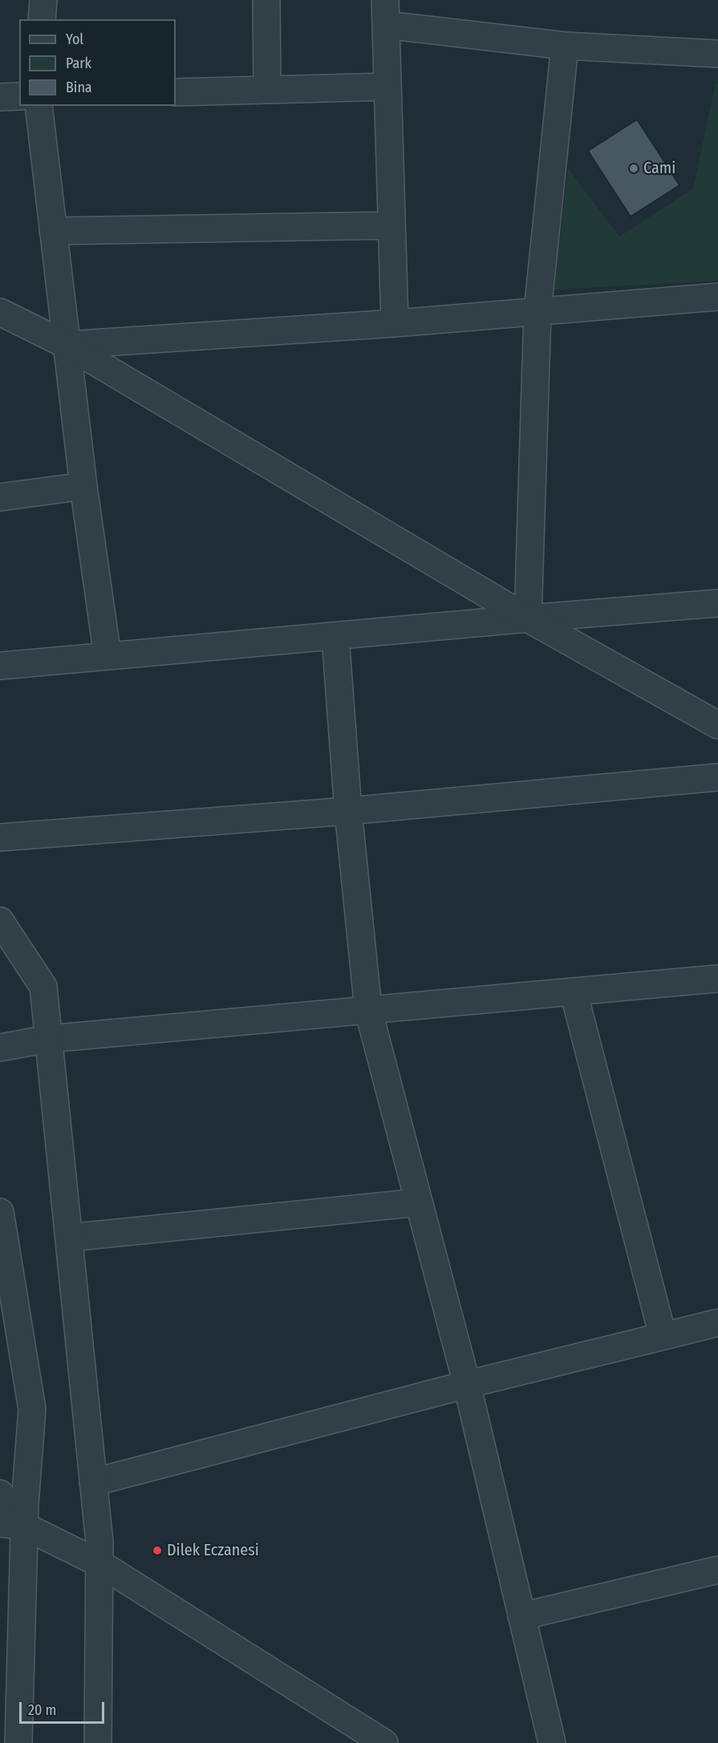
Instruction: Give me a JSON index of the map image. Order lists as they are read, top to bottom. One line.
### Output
{"places":["Cami","Dilek Eczanesi"],"legend":["Yol","Park","Bina"],"scale_bar":"20 m"}
